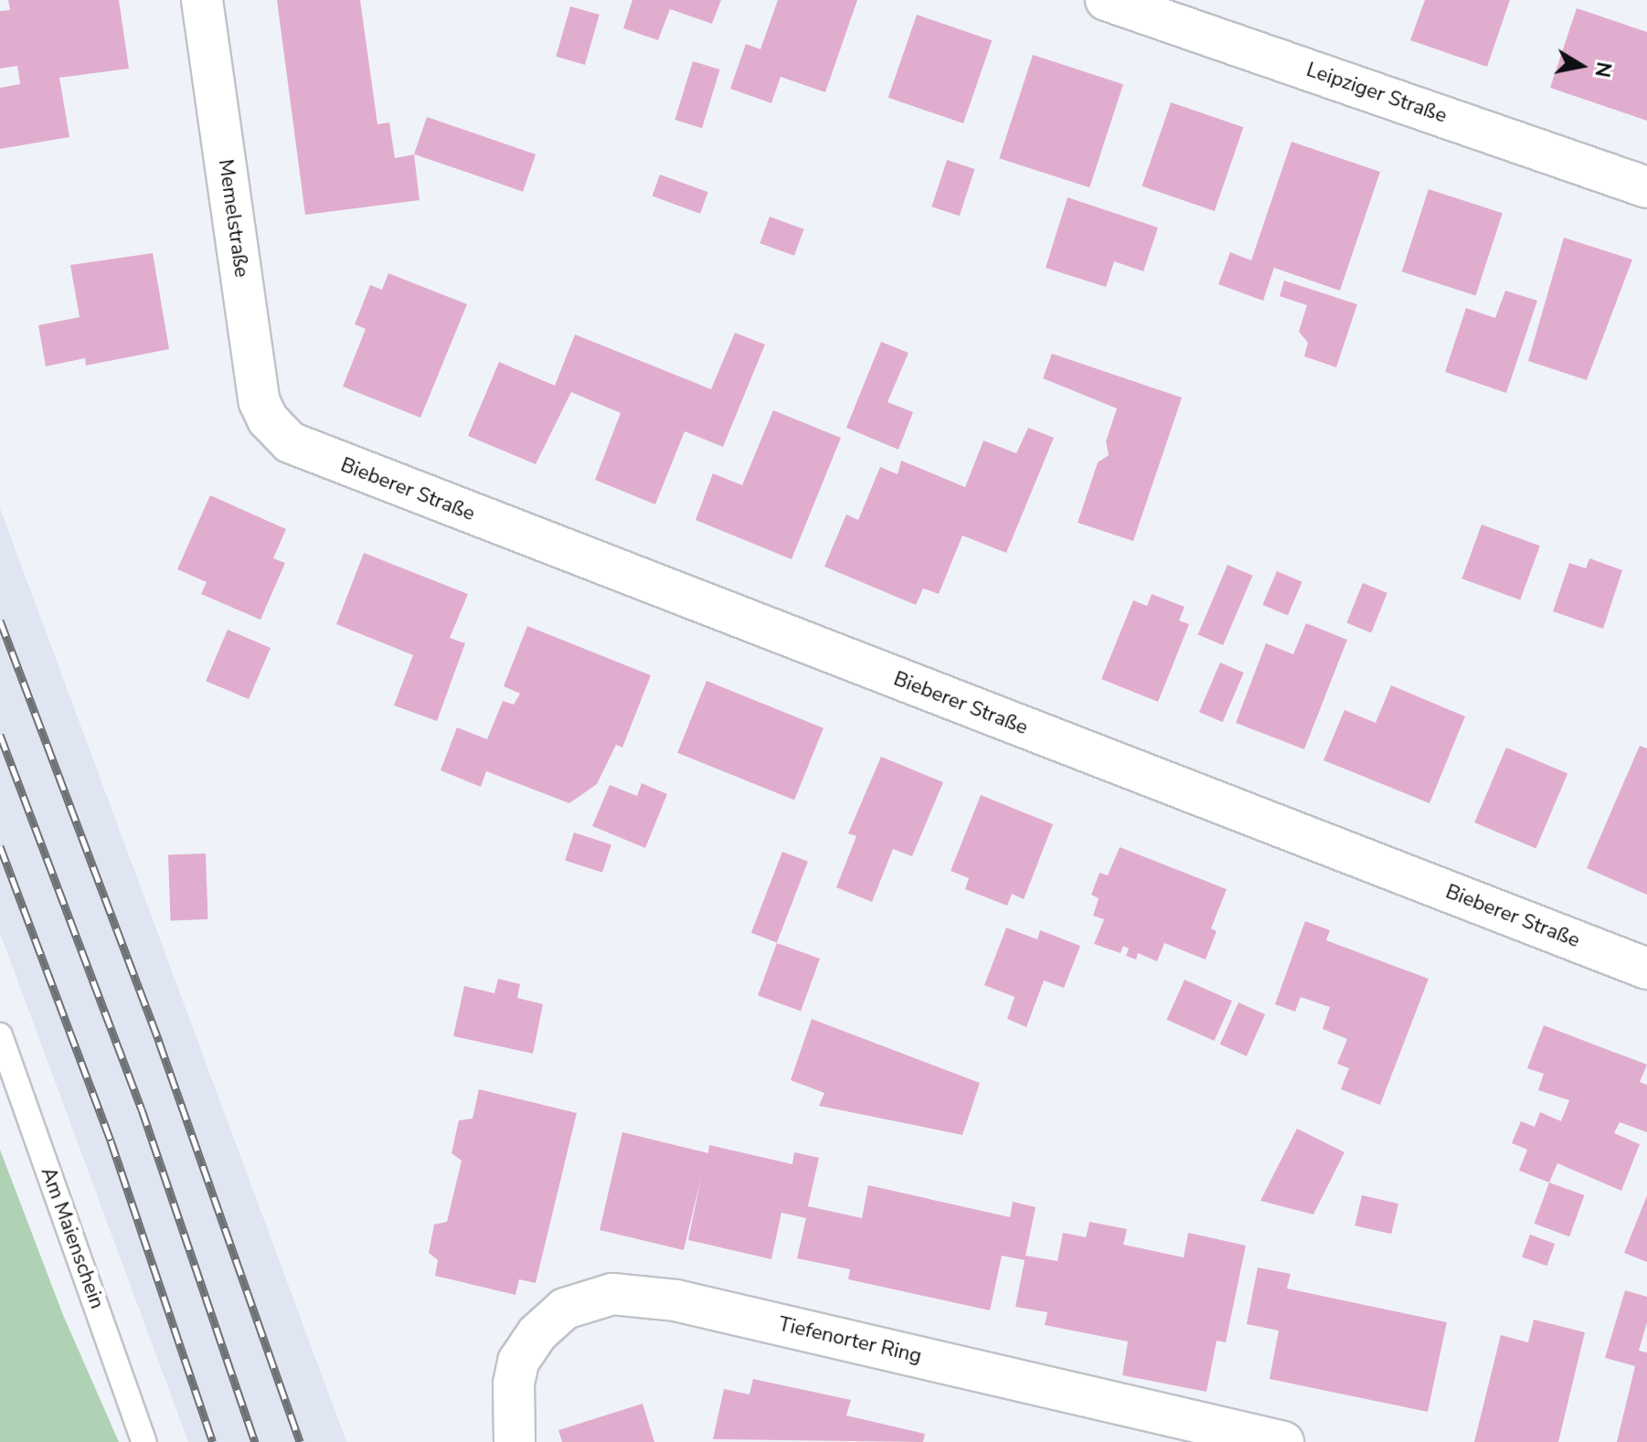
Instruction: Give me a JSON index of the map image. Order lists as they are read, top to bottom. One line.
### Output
{"streets":{"street":["Leipziger Straße","Memelstraße","Bieberer Straße","Tiefenorter Ring"],"lane":["Am Maienschein"]},"crossings":[["Memelstraße","Bieberer Straße"]],"north":"right"}
